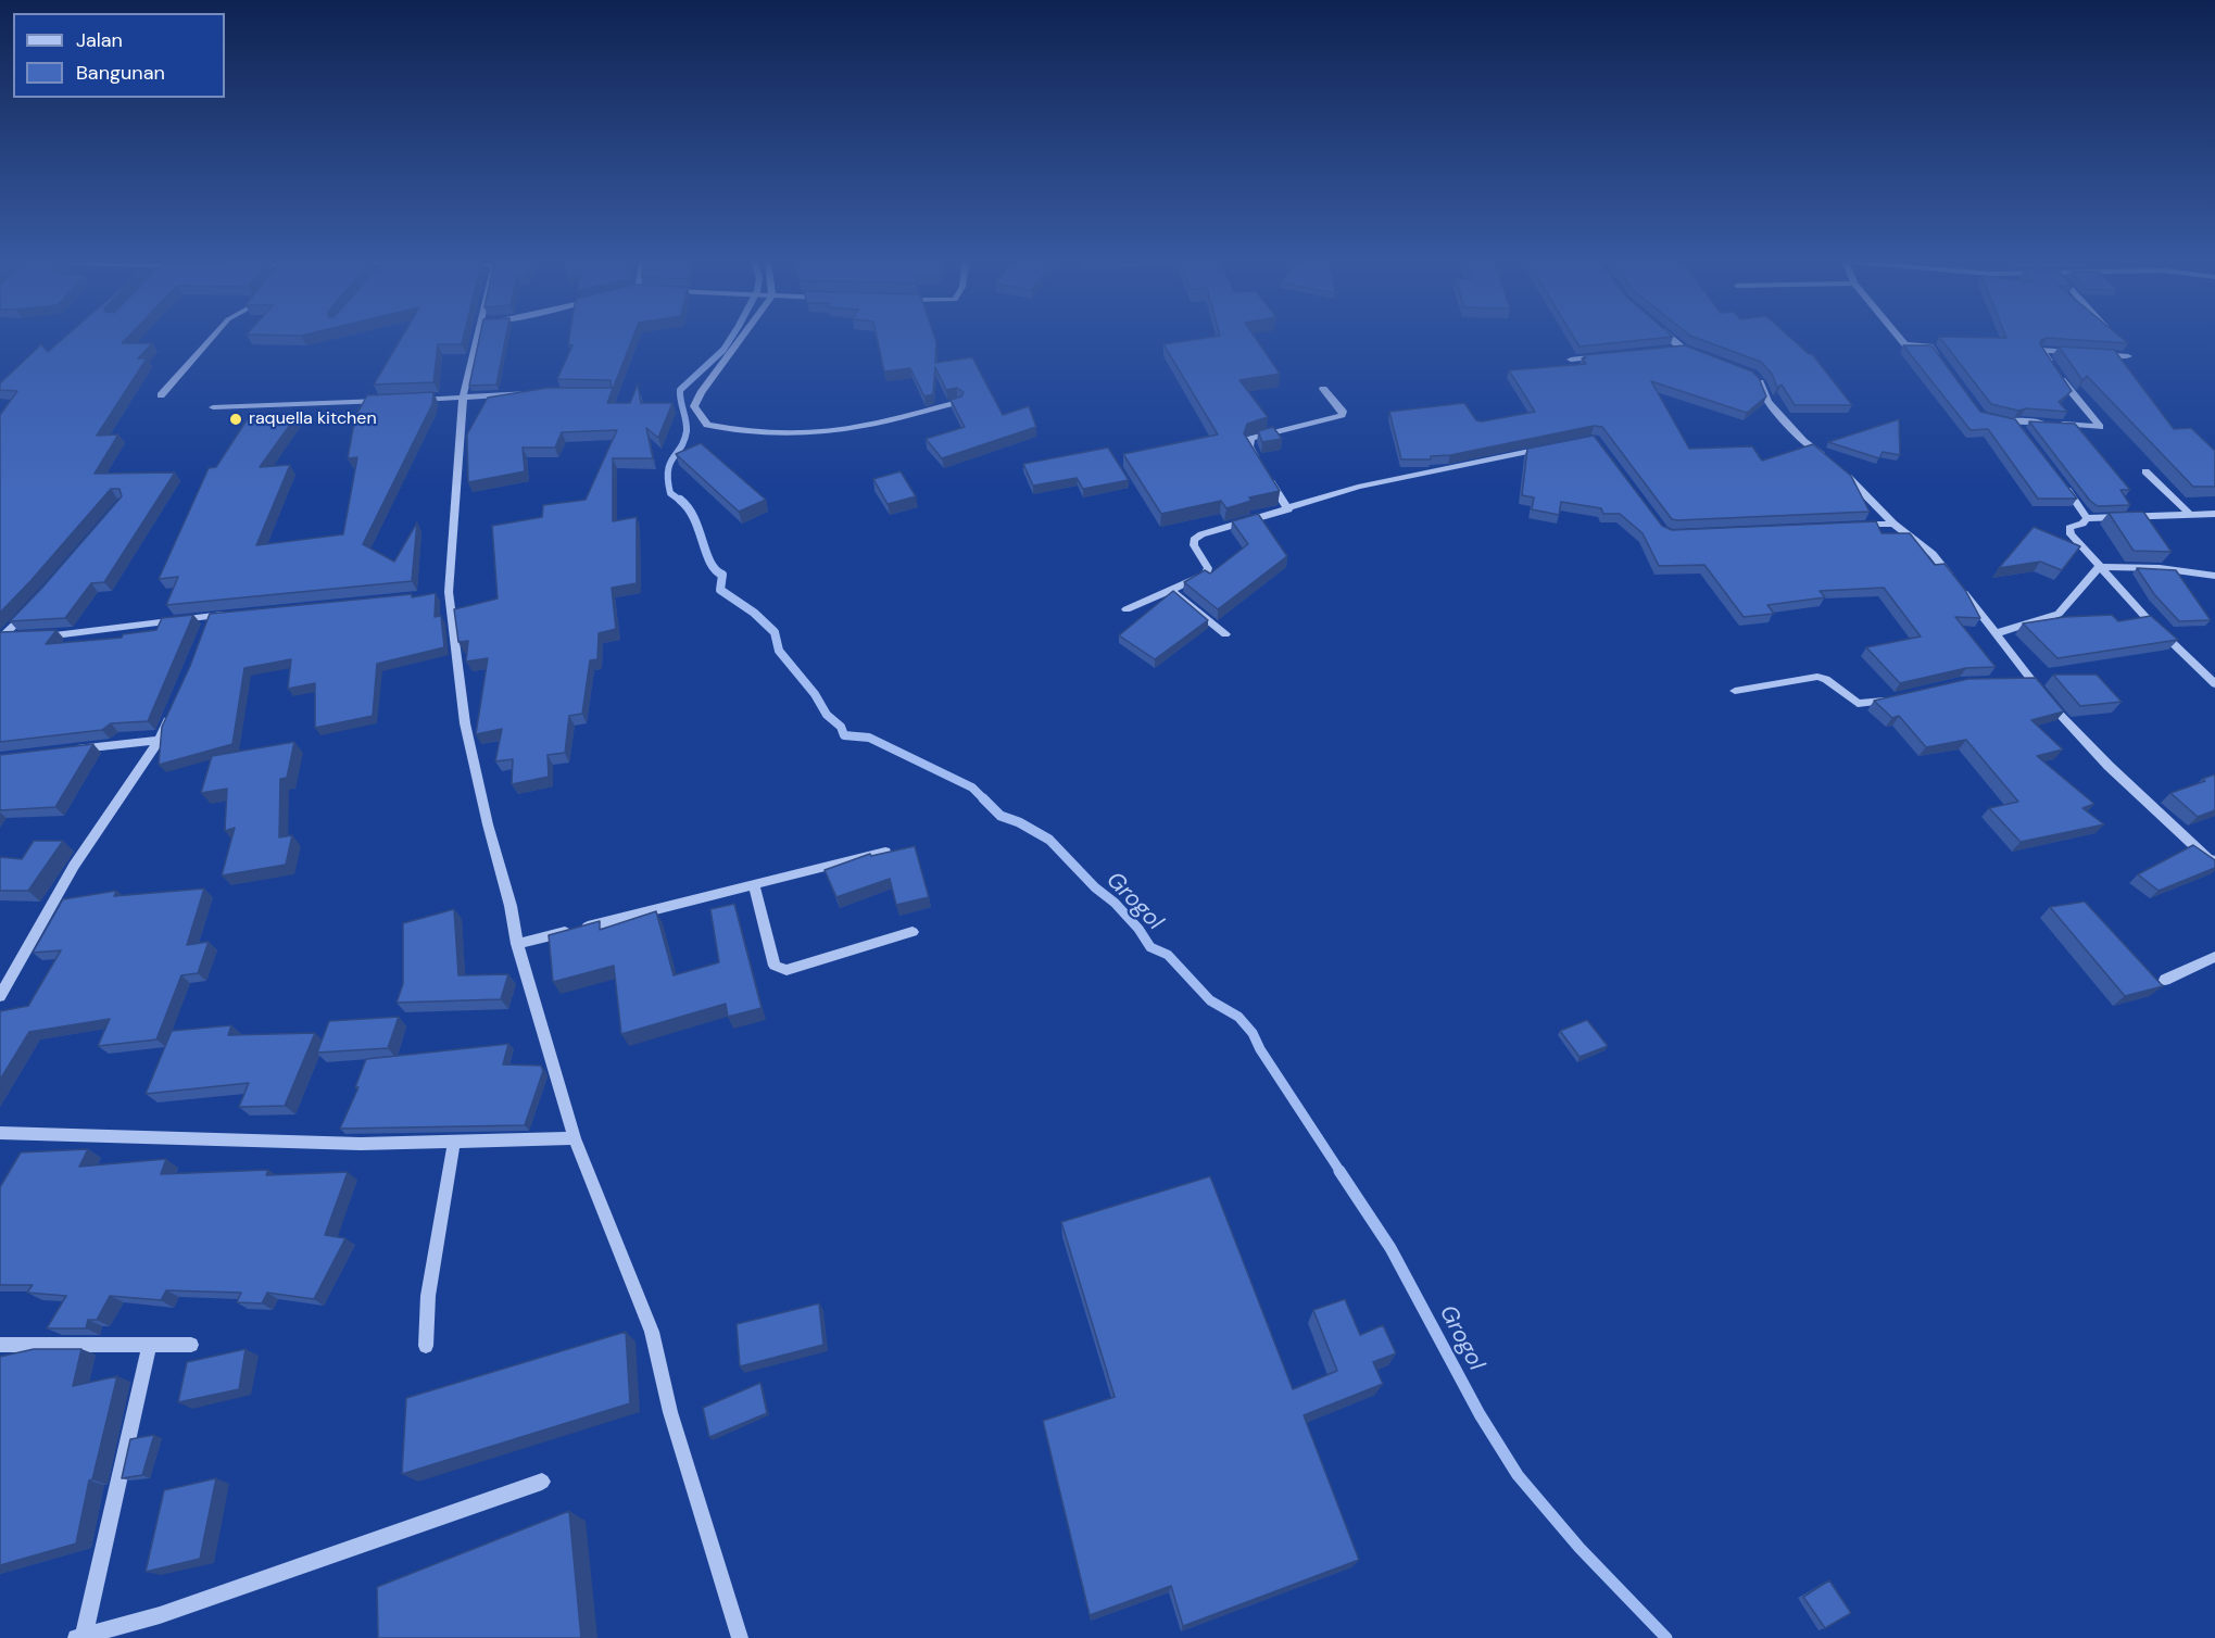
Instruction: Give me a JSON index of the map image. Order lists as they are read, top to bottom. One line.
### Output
{"water":["Grogol"],"places":["raquella kitchen"],"legend":["Jalan","Bangunan"]}
